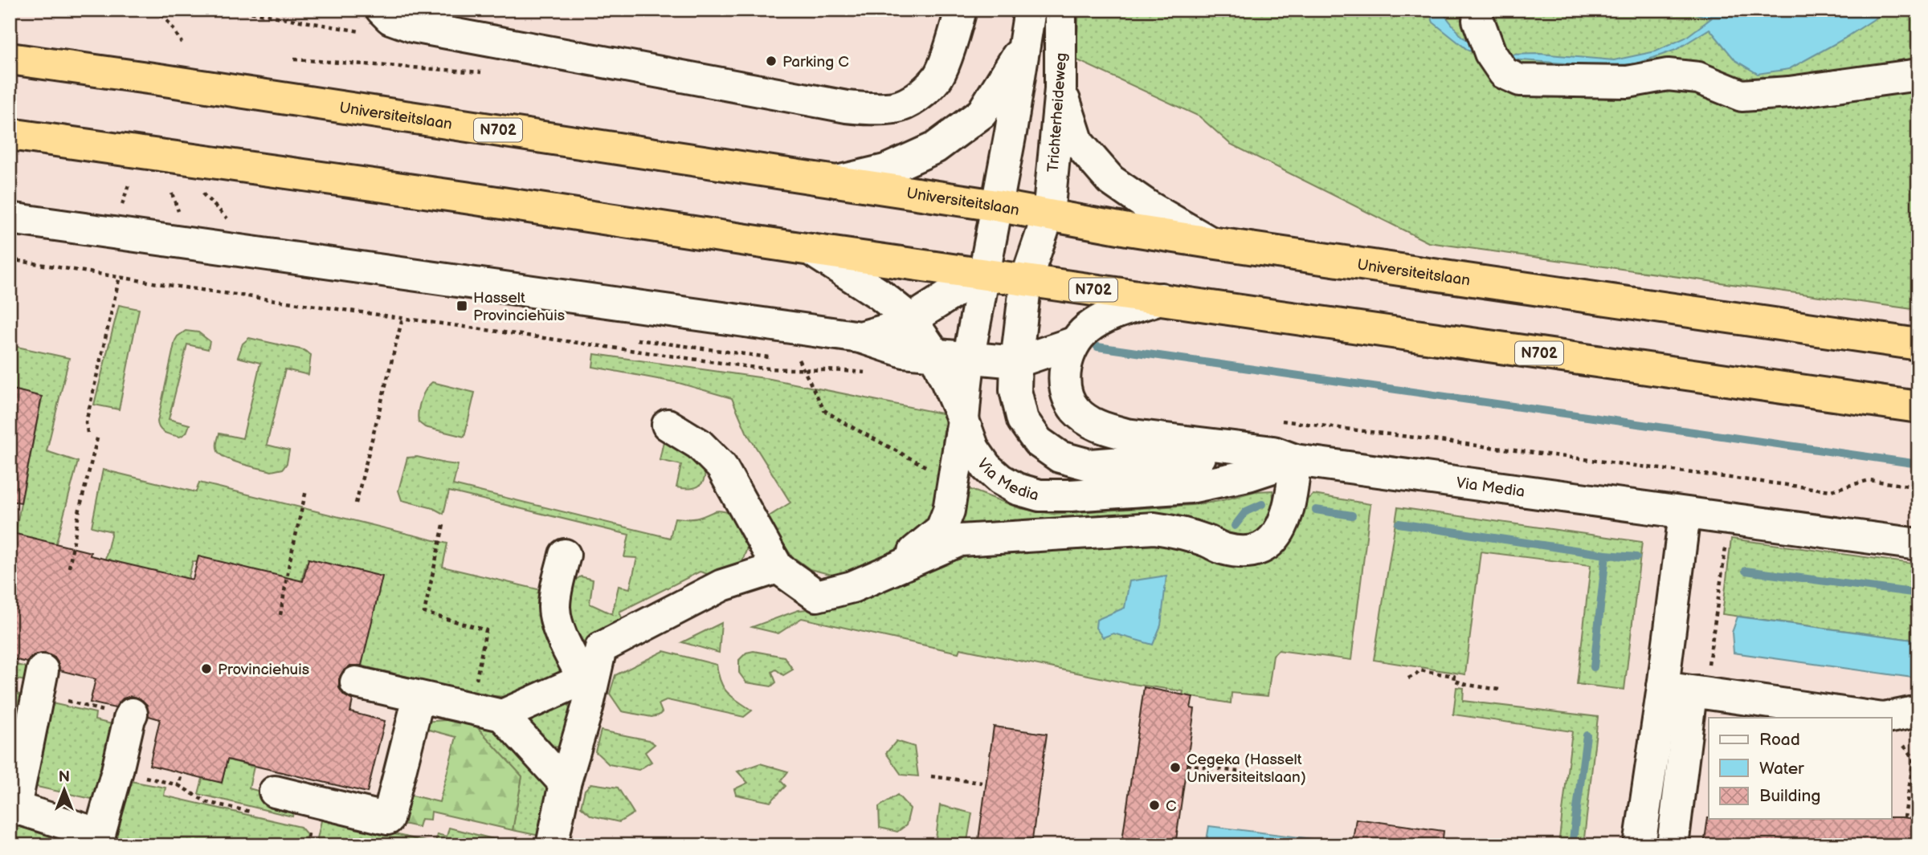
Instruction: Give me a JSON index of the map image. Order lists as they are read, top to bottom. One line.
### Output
{"streets":{"highway":["Universiteitslaan","N702"],"street":["Trichterheideweg","Via Media"]},"crossings":[["Trichterheideweg","Universiteitslaan"],["Trichterheideweg","Via Media"],["Universiteitslaan","Via Media"],["N702","Via Media"]],"places":{"other":["Parking C","Provinciehuis","Cegeka (Hasselt Universiteitslaan)","C"],"transit":["Hasselt Provinciehuis"]},"legend":["Road","Water","Building"],"north":"top"}
